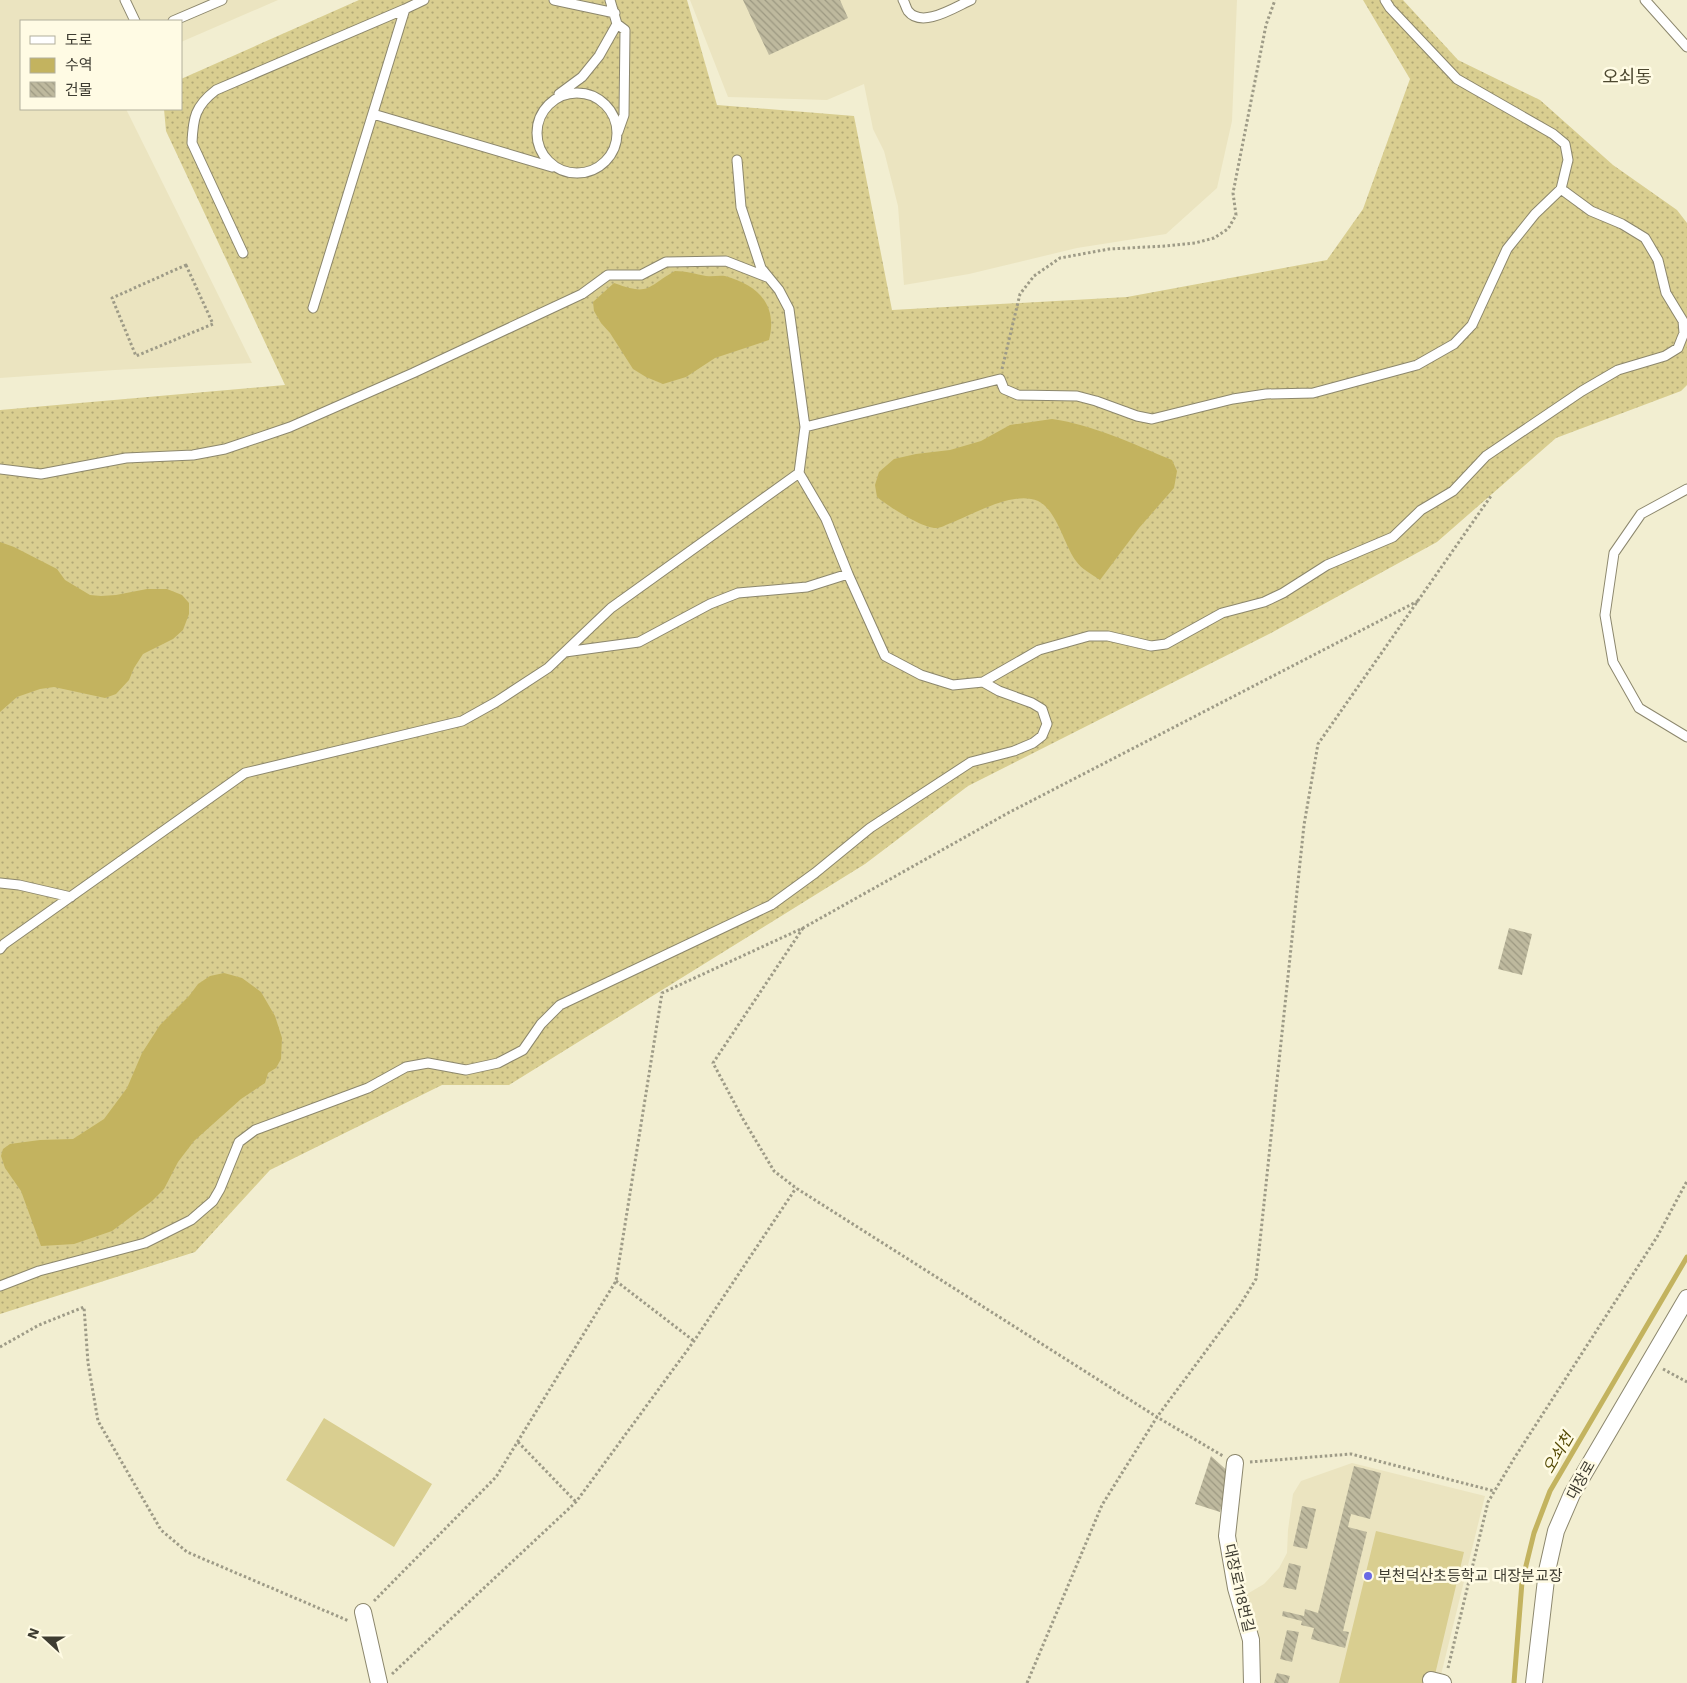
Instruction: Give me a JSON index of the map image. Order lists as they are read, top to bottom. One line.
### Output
{"streets":{"street":["대장로","대장로118번길"]},"districts":["오쇠동"],"water":["오쇠천"],"places":["부천덕산초등학교 대장분교장"],"legend":["도로","수역","건물"],"north":"left"}
